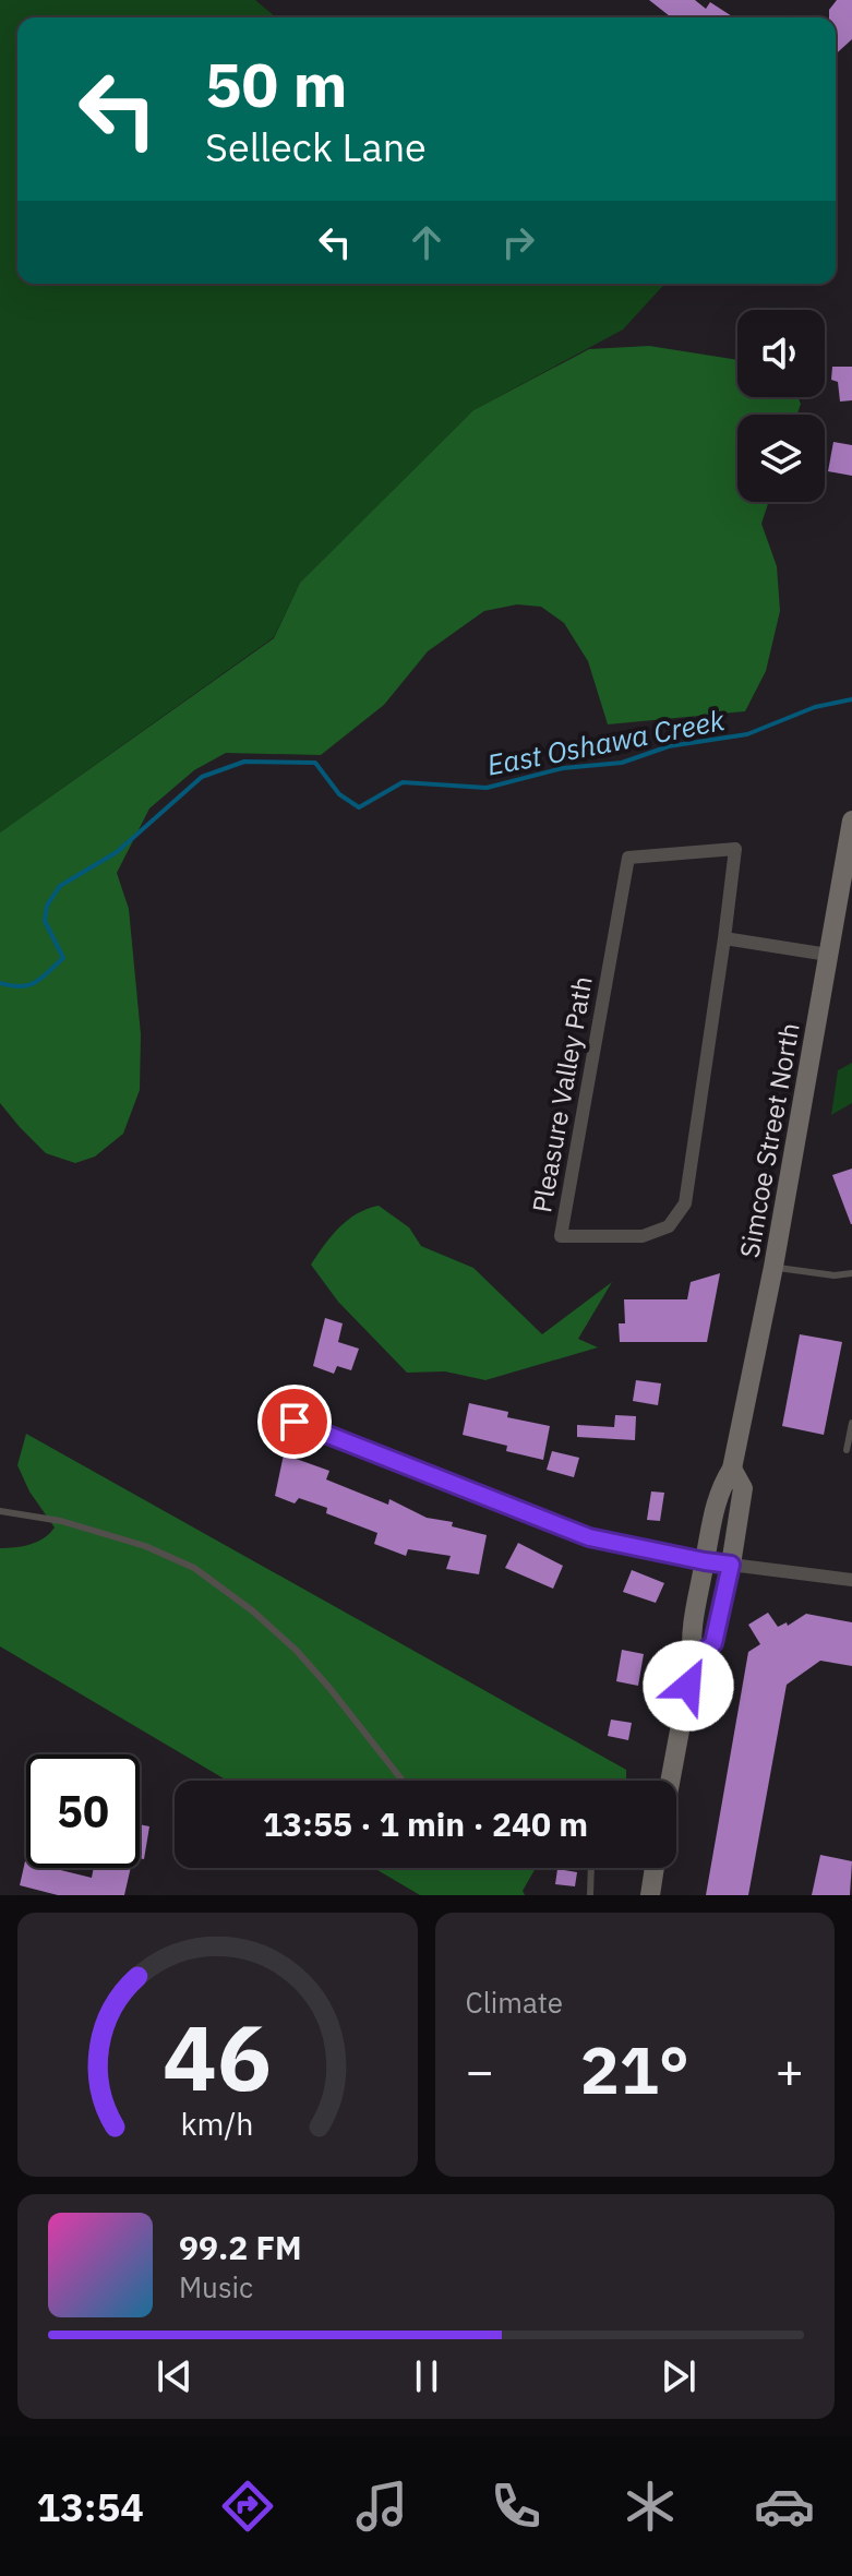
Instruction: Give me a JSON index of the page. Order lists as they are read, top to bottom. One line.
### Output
{"streets":{"main road":["Simcoe Street North"],"street":["Pleasure Valley Path"]},"water":["East Oshawa Creek"],"page":{"turn":["50 m","Selleck Lane"],"limit":"50","trip":"13:55 · 1 min · 240 m","tile":"Climate","heat":["−","21°","+"],"song":["99.2 FM","Music"],"tabs":"13:54","gauge":["46","km/h"]}}
